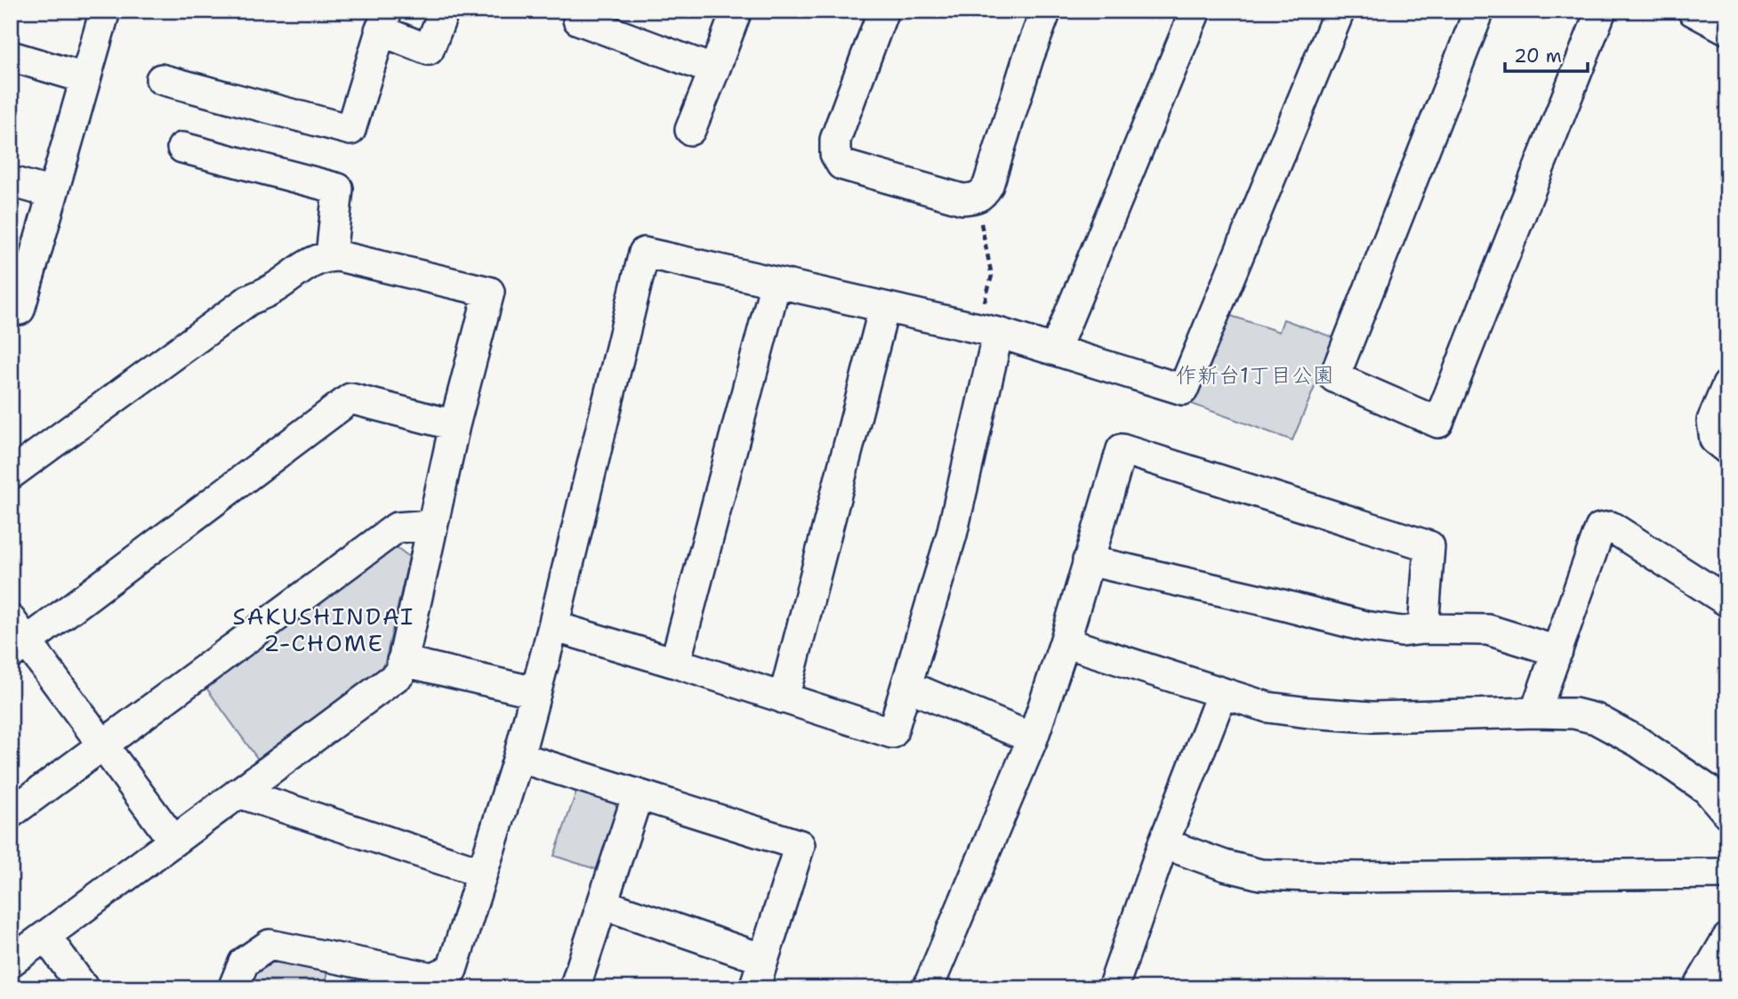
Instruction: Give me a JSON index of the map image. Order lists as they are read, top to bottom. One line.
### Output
{"districts":["SAKUSHINDAI 2-CHOME"],"parks":["作新台1丁目公園"],"scale_bar":"20 m"}
